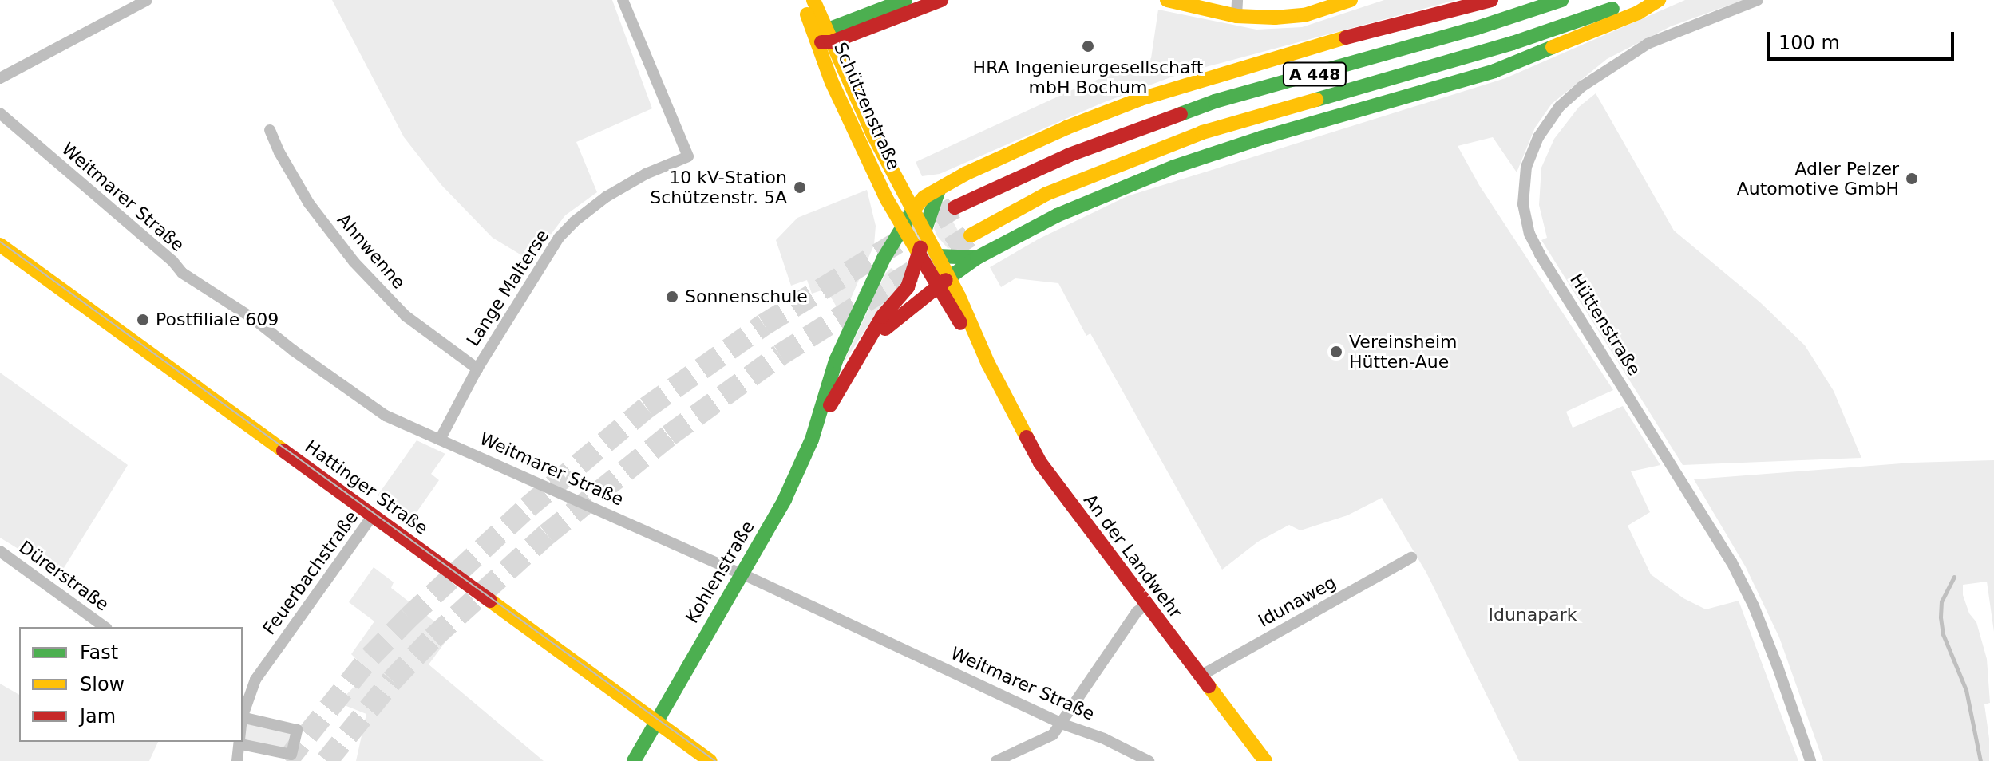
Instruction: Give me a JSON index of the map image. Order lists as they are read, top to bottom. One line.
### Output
{"streets":{"main road":["A 448","Schützenstraße","Hattinger Straße","An der Landwehr","Kohlenstraße"],"street":["Weitmarer Straße","Ahnwenne","Lange Malterse","Hüttenstraße","Feuerbachstraße","Dürerstraße","Idunaweg"]},"crossings":[["Schützenstraße","An der Landwehr"],["Schützenstraße","Kohlenstraße"],["Weitmarer Straße","Lange Malterse"],["Weitmarer Straße","Kohlenstraße"],["Ahnwenne","Lange Malterse"],["Hattinger Straße","Kohlenstraße"],["Hattinger Straße","Feuerbachstraße"],["An der Landwehr","Kohlenstraße"],["An der Landwehr","Idunaweg"]],"parks":["Idunapark"],"places":["HRA Ingenieurgesellschaft mbH Bochum","Adler Pelzer Automotive GmbH","10 kV-Station Schützenstr. 5A","Sonnenschule","Postfiliale 609","Vereinsheim Hütten-Aue"],"legend":["Fast","Slow","Jam"],"scale_bar":"100 m"}
